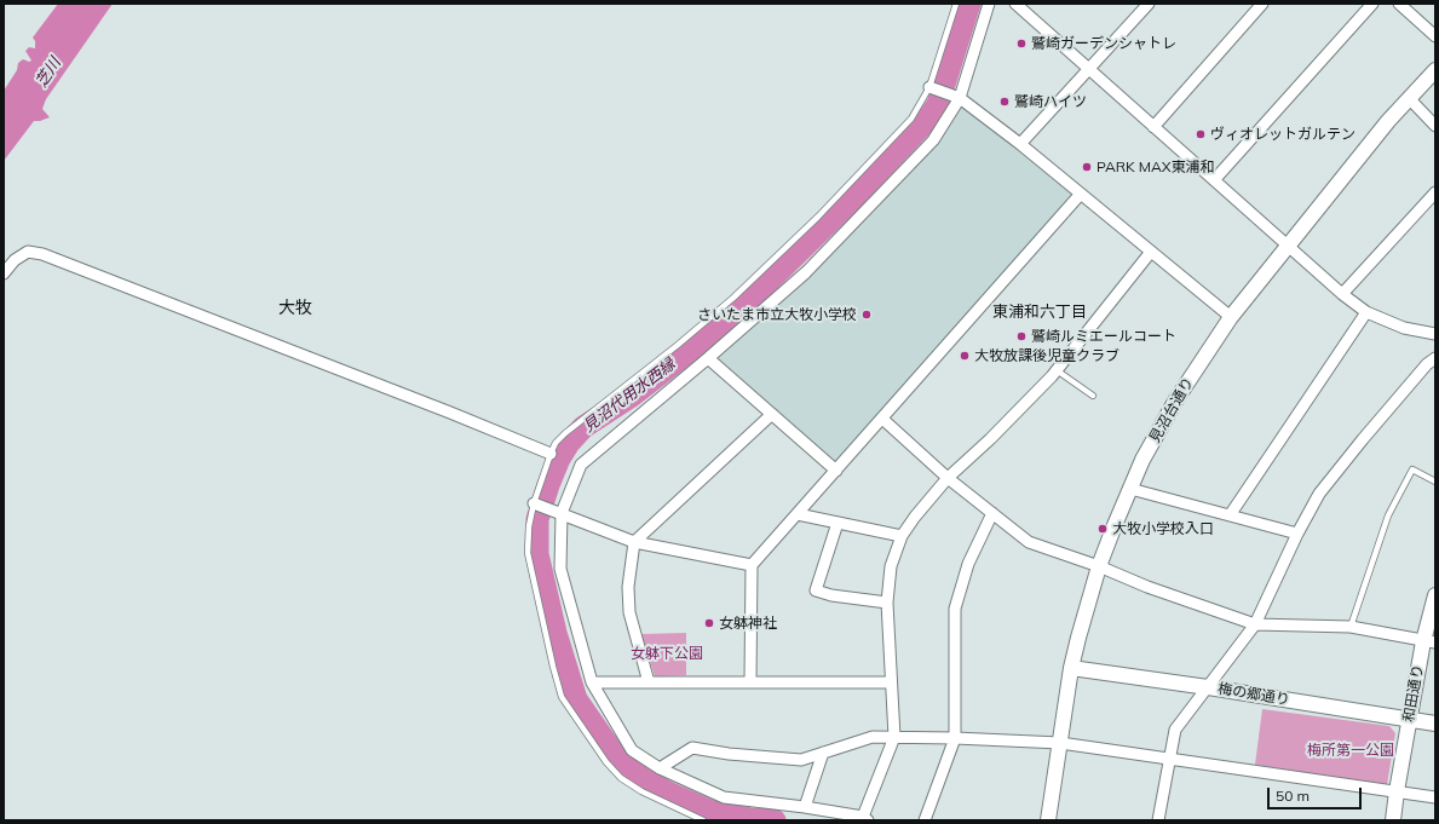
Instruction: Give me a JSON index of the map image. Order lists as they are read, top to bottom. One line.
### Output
{"streets":{"street":["見沼台通り","和田通り","梅の郷通り"]},"crossings":[["見沼台通り","梅の郷通り"],["和田通り","梅の郷通り"]],"districts":["大牧","東浦和六丁目"],"water":["芝川","見沼代用水西縁"],"parks":["女躰下公園","梅所第一公園"],"places":["鷲崎ガーデンシャトレ","鷲崎ハイツ","ヴィオレットガルテン","PARK MAX東浦和","さいたま市立大牧小学校","鷲崎ルミエールコート","大牧放課後児童クラブ","大牧小学校入口","女躰神社"],"scale_bar":"50 m"}
